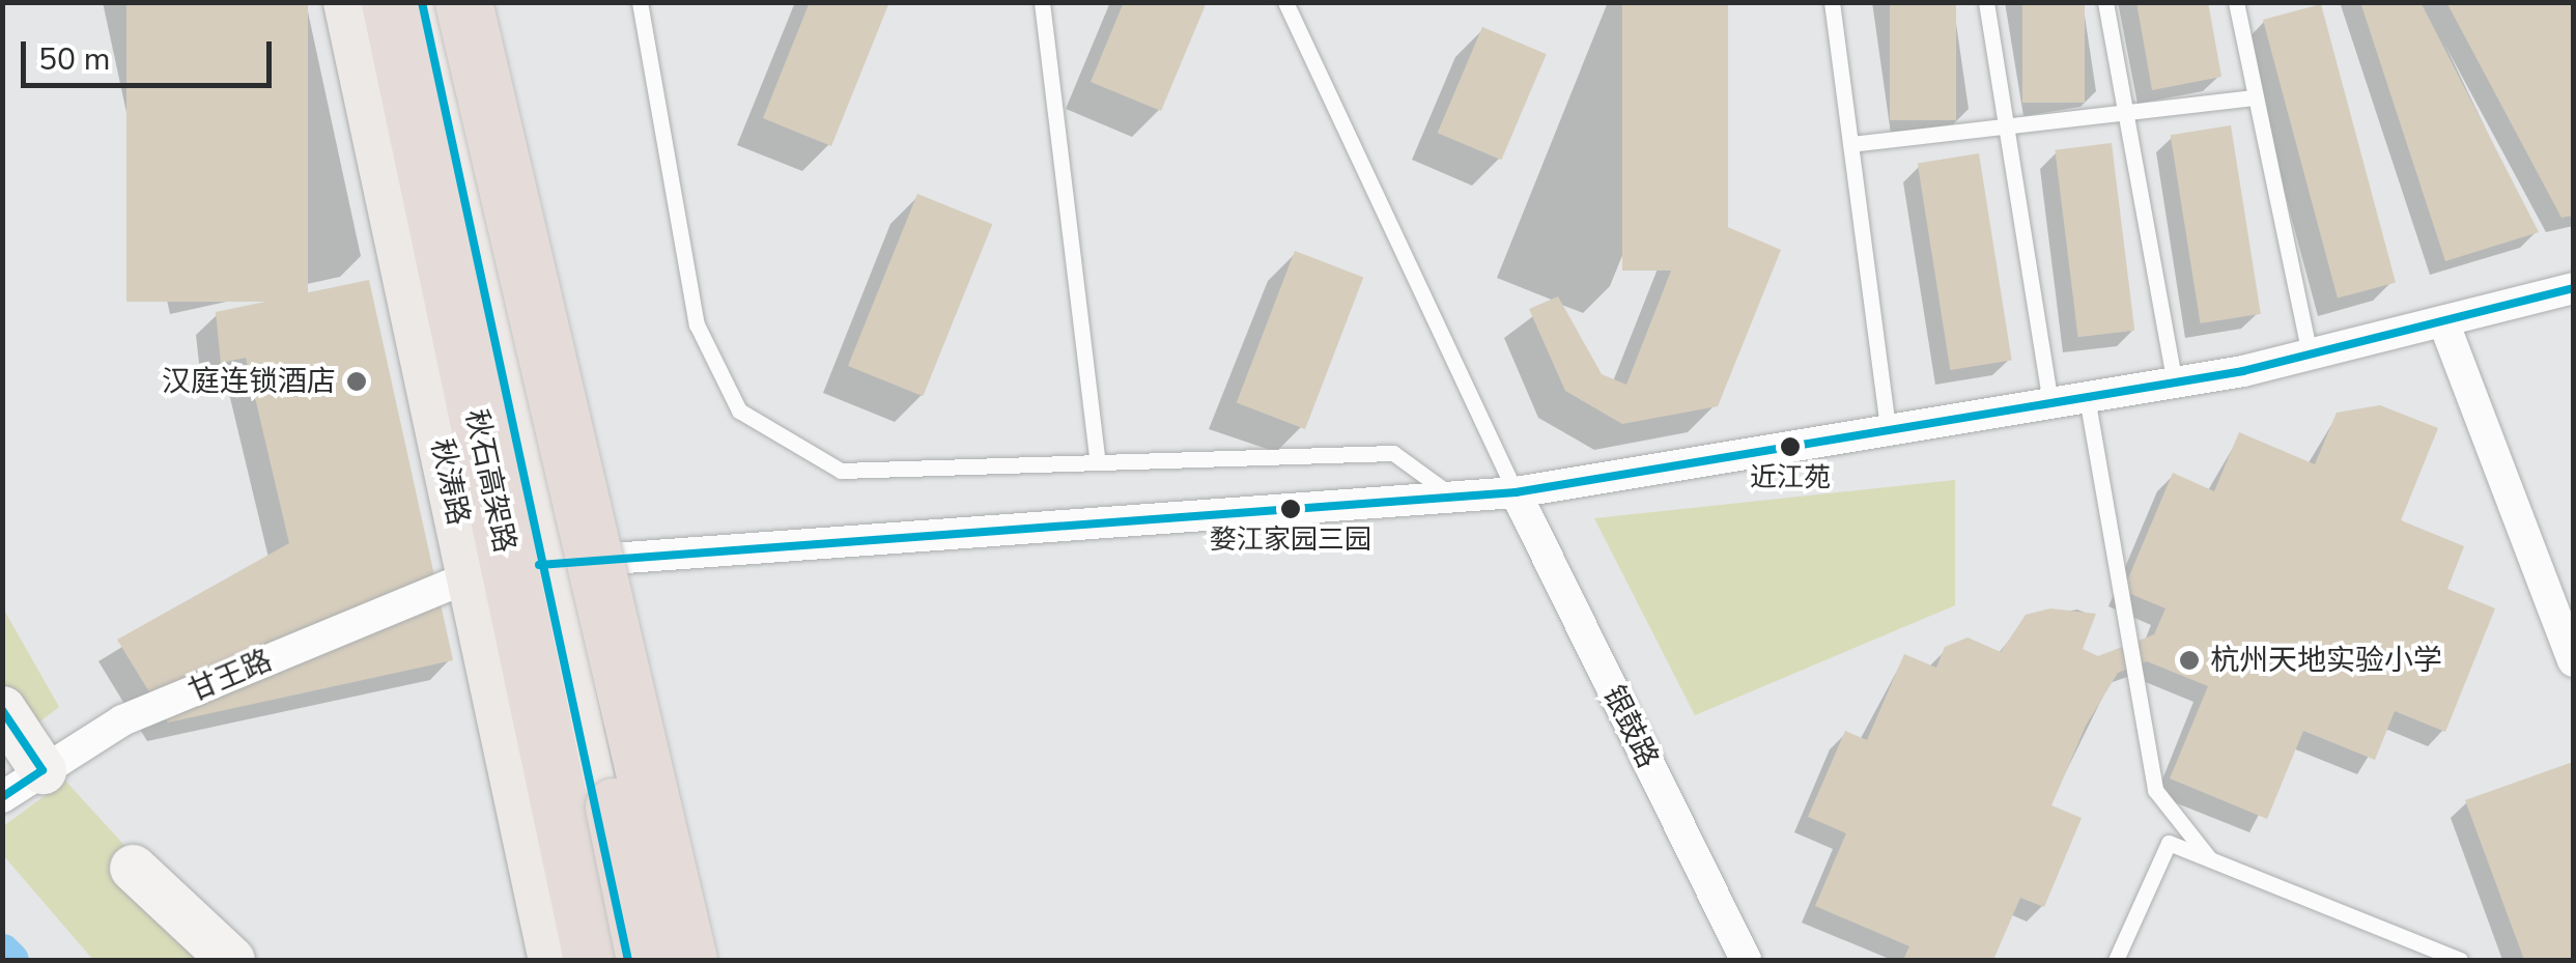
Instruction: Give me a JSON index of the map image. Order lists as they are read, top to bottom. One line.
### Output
{"streets":{"highway":["秋石高架路"],"main road":["秋涛路"],"street":["甘王路","银鼓路"]},"crossings":[["秋涛路","甘王路"]],"places":["汉庭连锁酒店","近江苑","婺江家园三园","杭州天地实验小学"],"scale_bar":"50 m"}
